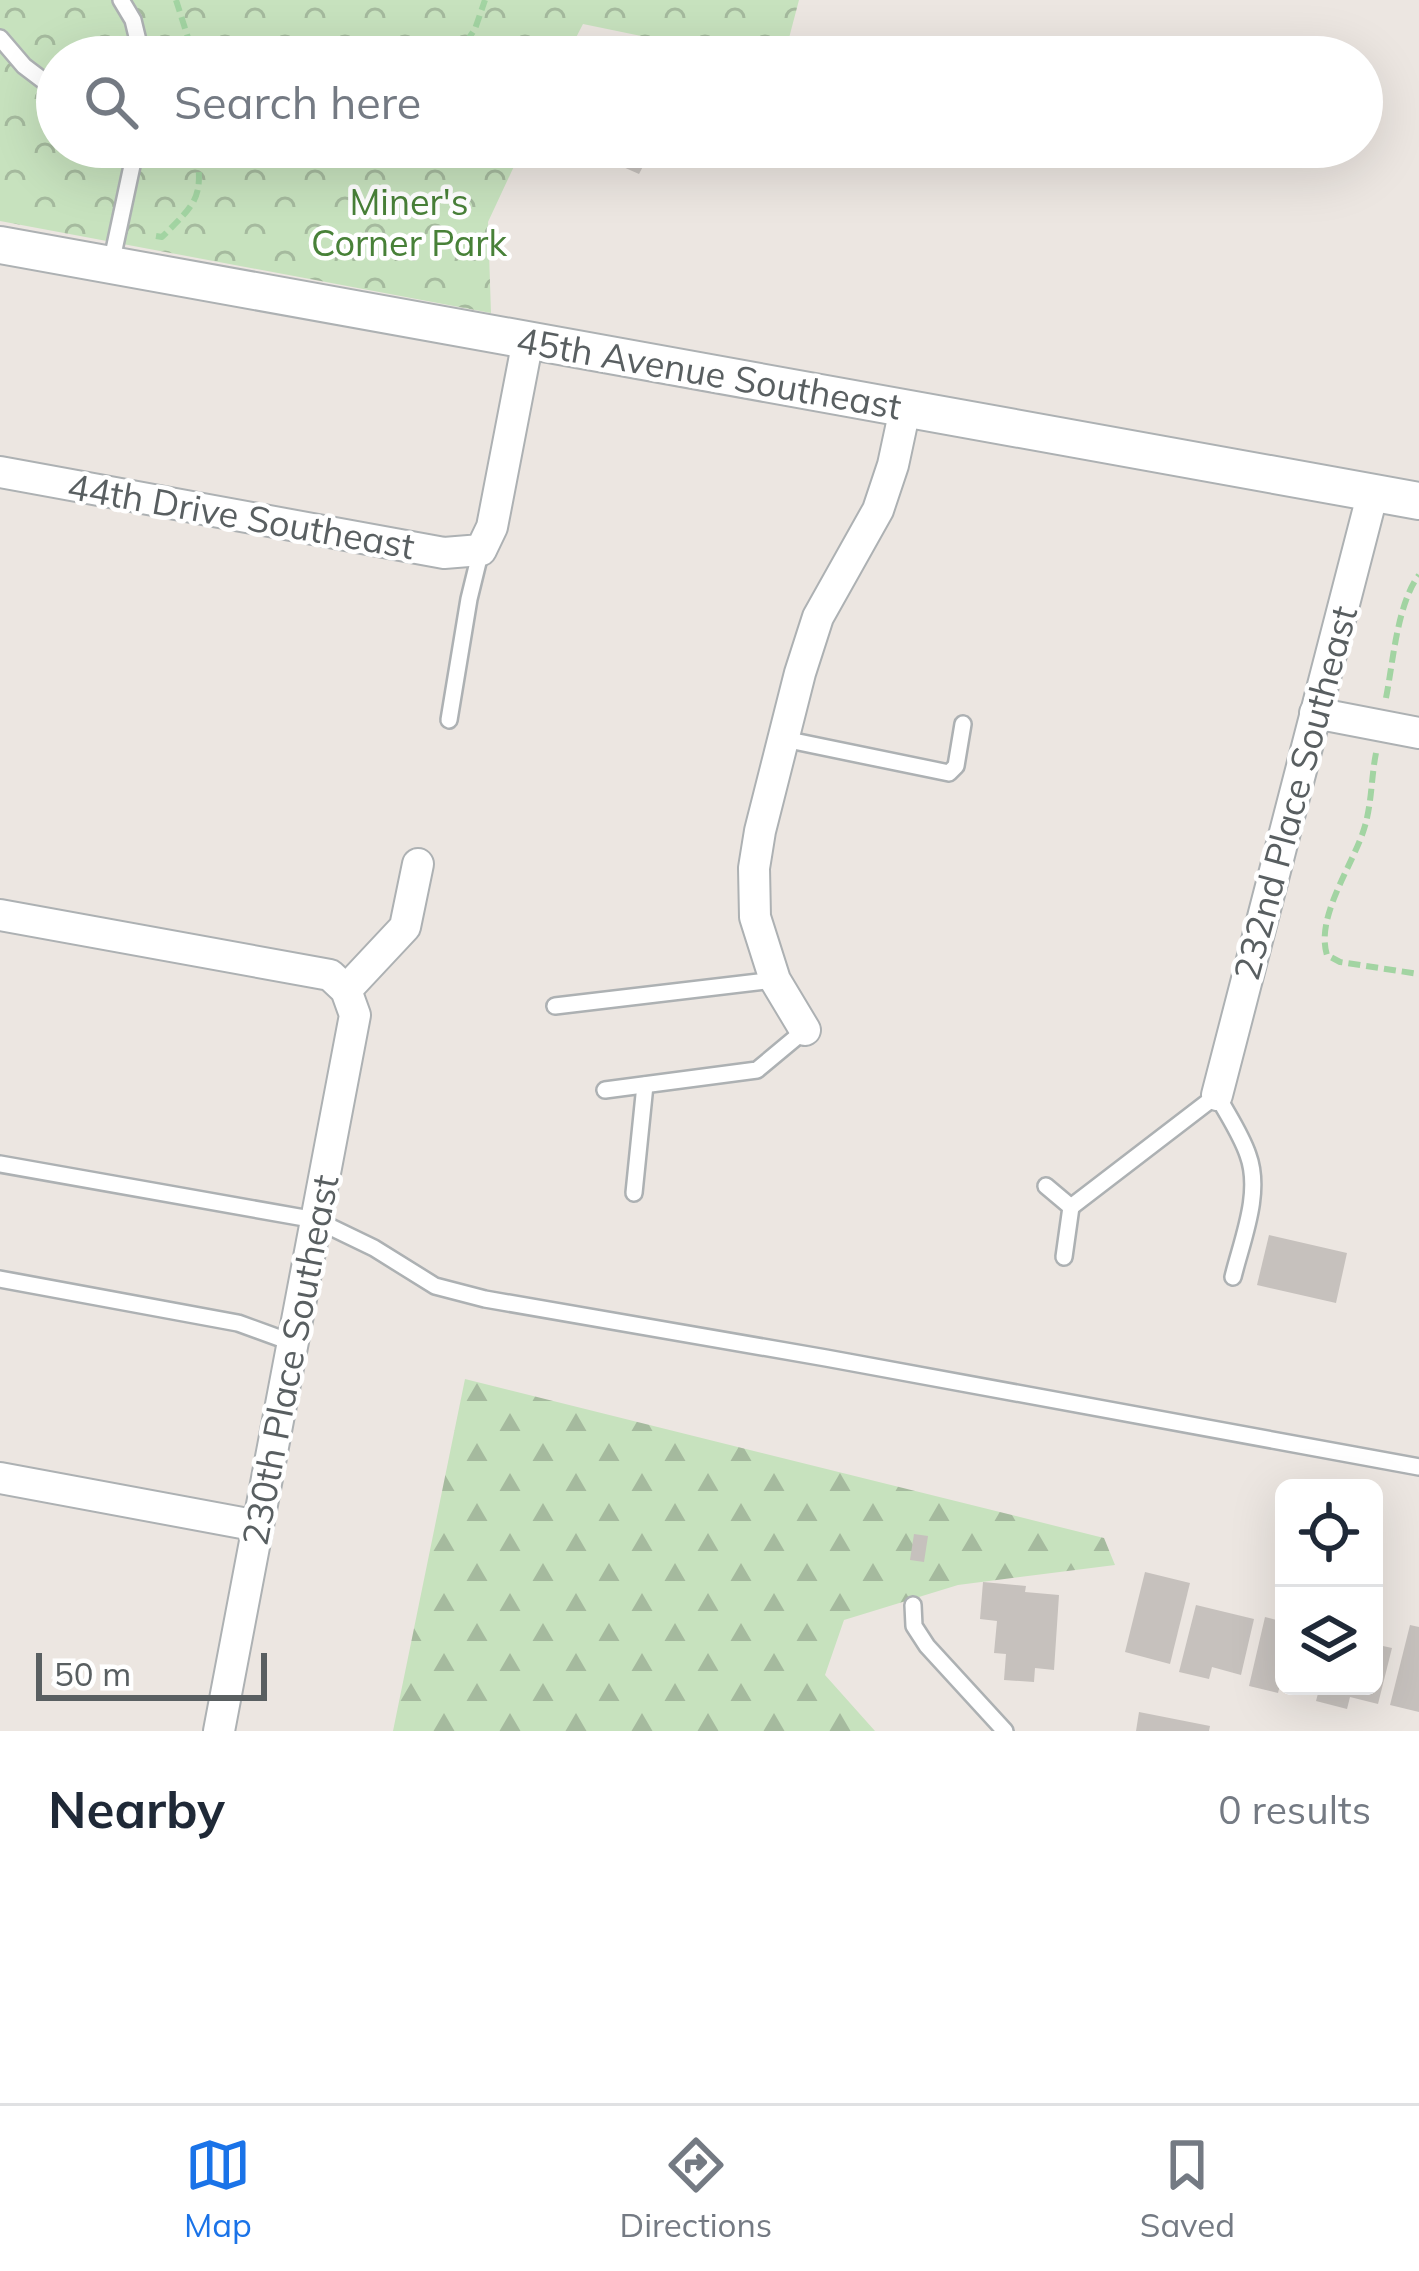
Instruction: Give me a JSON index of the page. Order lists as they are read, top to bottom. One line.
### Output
{"streets":{"street":["45th Avenue Southeast","44th Drive Southeast","232nd Place Southeast","230th Place Southeast"]},"crossings":[["45th Avenue Southeast","232nd Place Southeast"]],"parks":["Miner's Corner Park"],"scale_bar":"50 m","page":{"search":"Search here","scale":"50 m","heading":["Nearby","0 results"],"nav":["Map","Directions","Saved"]}}
